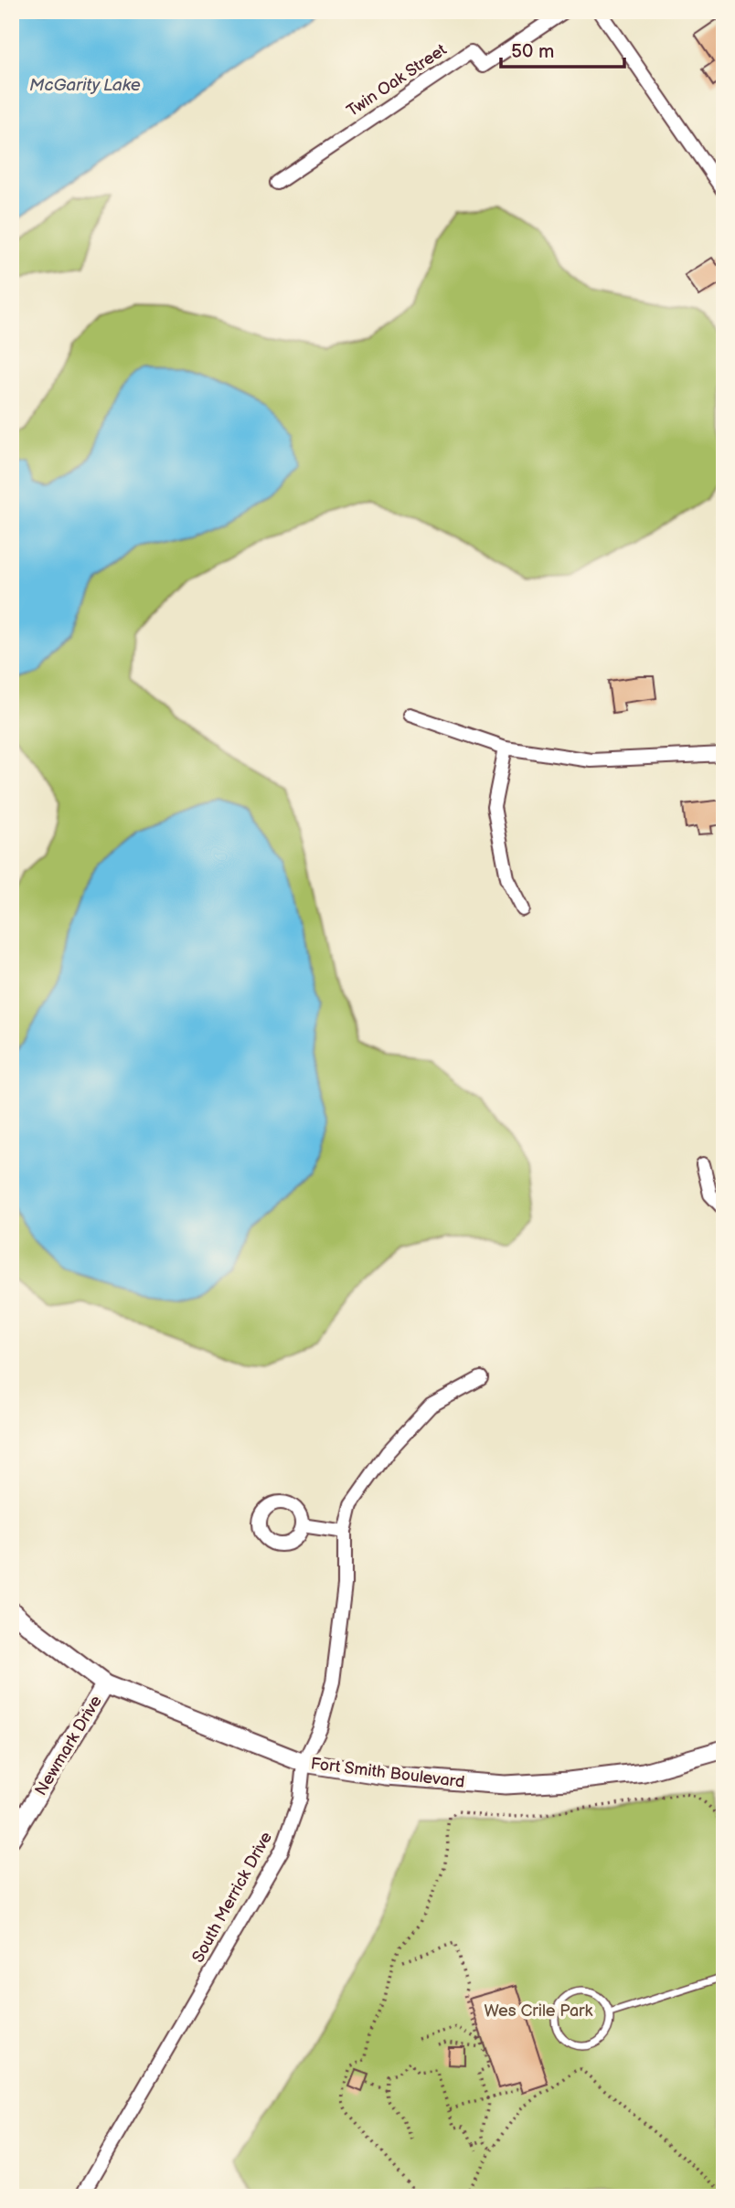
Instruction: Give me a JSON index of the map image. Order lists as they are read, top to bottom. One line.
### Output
{"streets":{"street":["Twin Oak Street","Newmark Drive","Fort Smith Boulevard","South Merrick Drive"]},"crossings":[["Newmark Drive","Fort Smith Boulevard"],["Fort Smith Boulevard","South Merrick Drive"]],"water":["McGarity Lake"],"parks":["Wes Crile Park"],"scale_bar":"50 m"}
